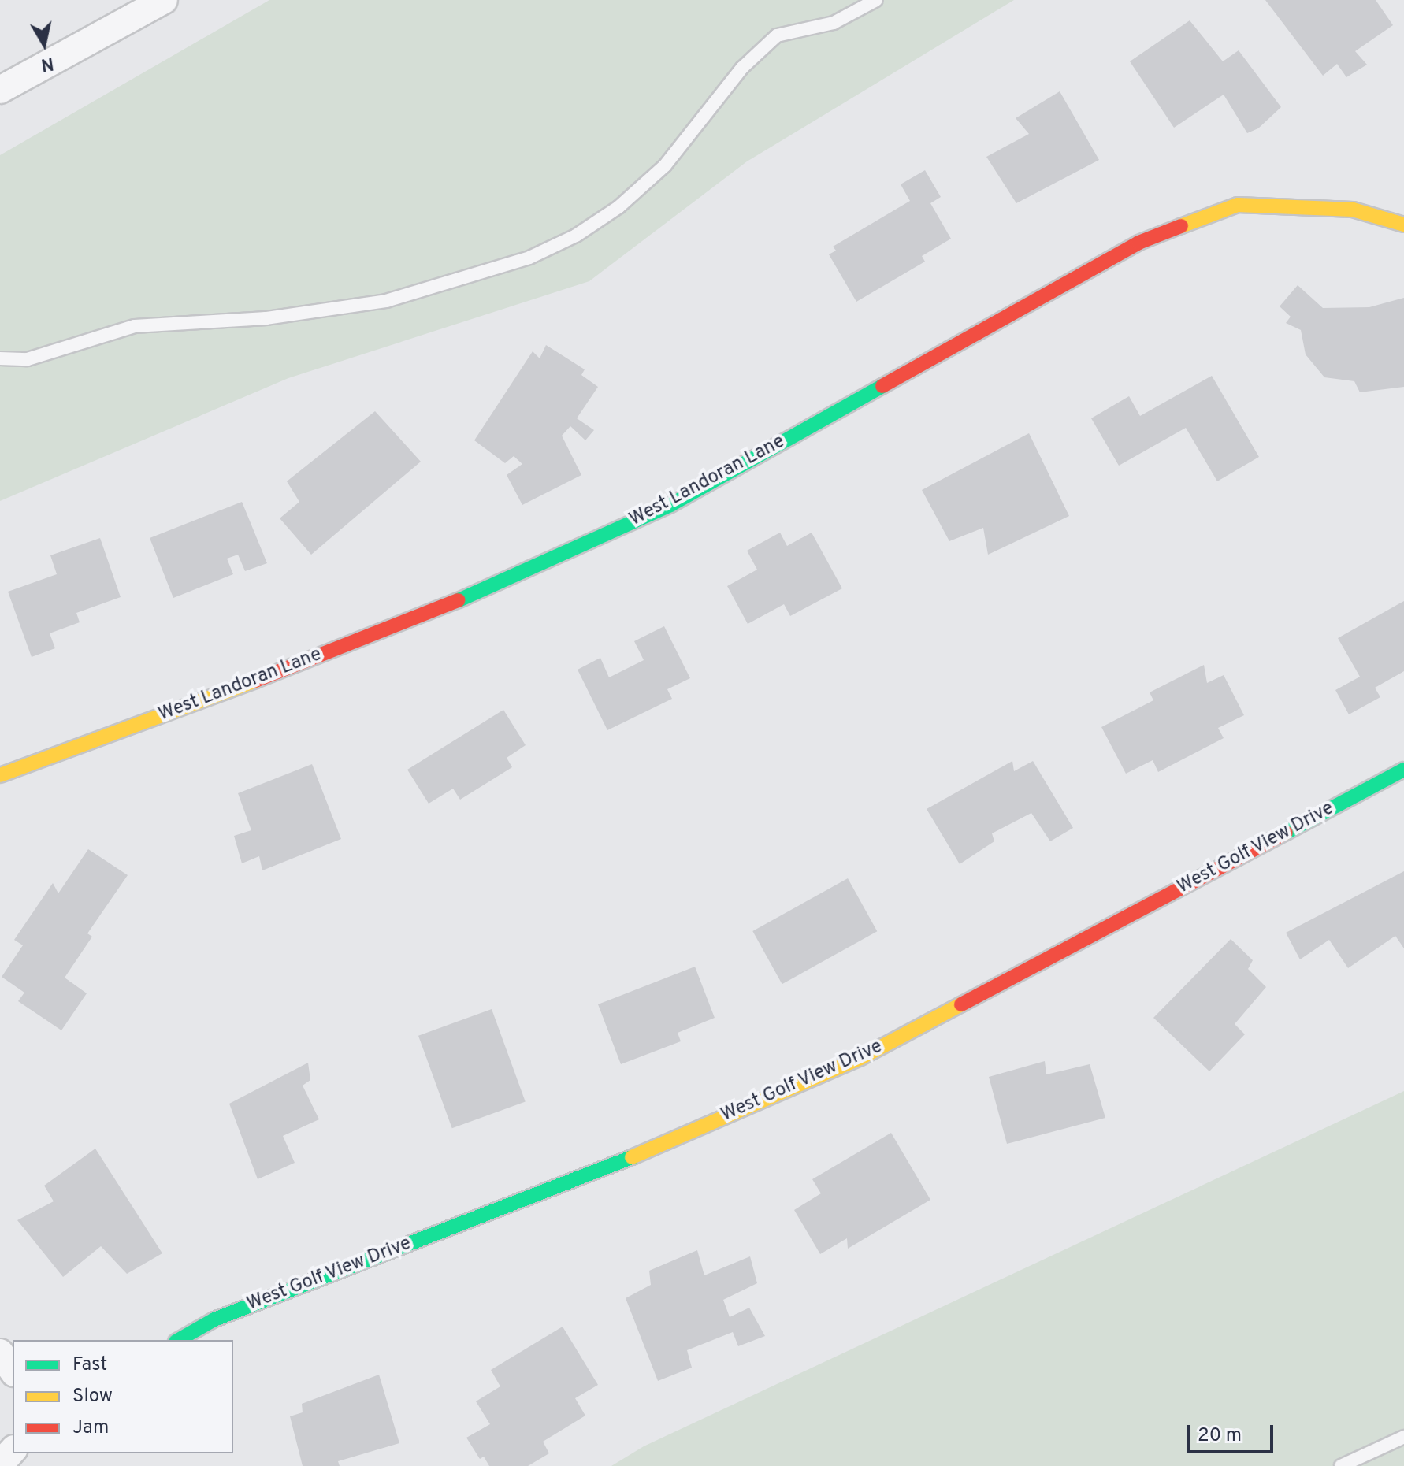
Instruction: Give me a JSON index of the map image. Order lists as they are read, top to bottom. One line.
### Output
{"streets":{"street":["West Landoran Lane","West Golf View Drive"]},"legend":["Fast","Slow","Jam"],"scale_bar":"20 m","north":"bottom"}
